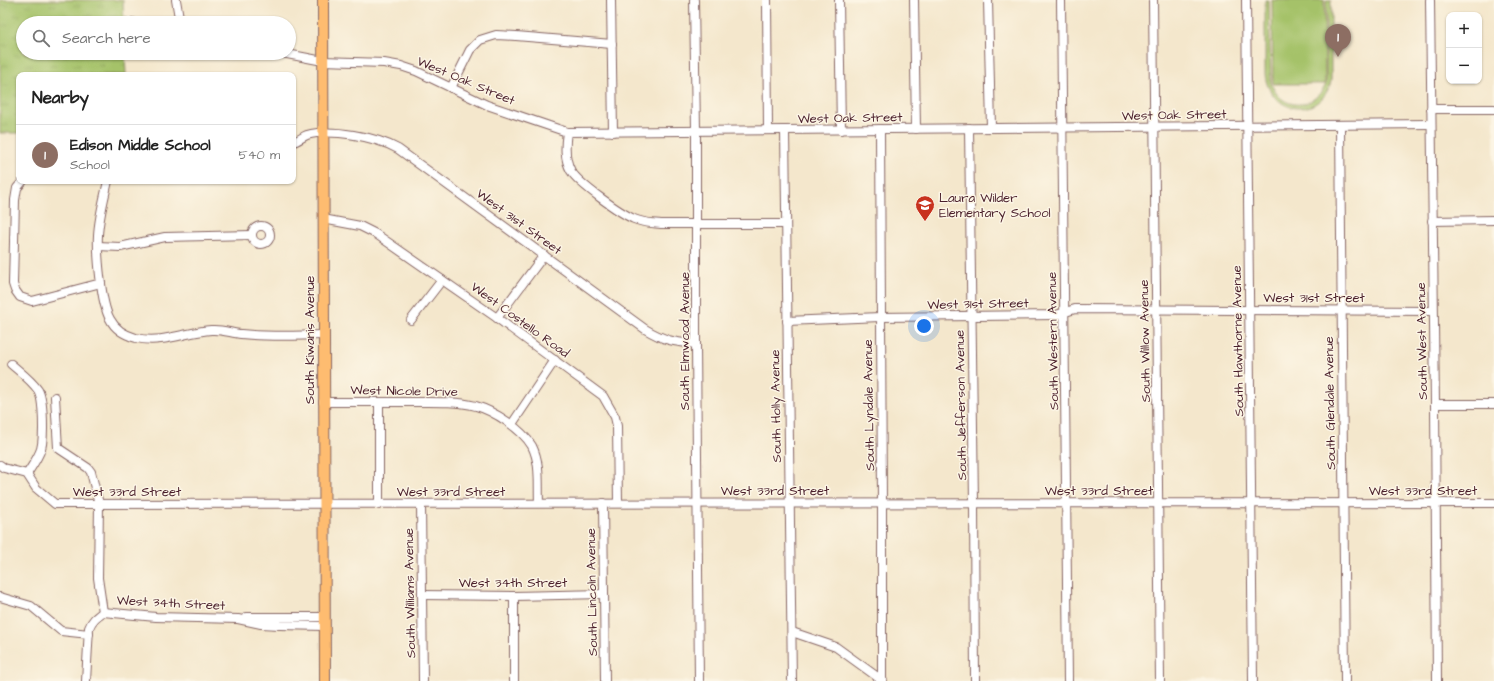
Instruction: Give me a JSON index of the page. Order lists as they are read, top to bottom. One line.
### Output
{"streets":{"main road":["South Kiwanis Avenue"],"street":["West Oak Street","West 31st Street","West Costello Road","South Elmwood Avenue","South Western Avenue","South Willow Avenue","South Hawthorne Avenue","South West Avenue","West Nicole Drive","South Glendale Avenue","South Lyndale Avenue","South Jefferson Avenue","South Holly Avenue","West 33rd Street","West 34th Street","South Lincoln Avenue","South Williams Avenue"]},"crossings":[["West Oak Street","South Kiwanis Avenue"],["West Oak Street","South Elmwood Avenue"],["West Oak Street","South Western Avenue"],["West Oak Street","South Willow Avenue"],["West Oak Street","South Hawthorne Avenue"],["West Oak Street","South West Avenue"],["West Oak Street","South Glendale Avenue"],["West Oak Street","South Lyndale Avenue"],["West Oak Street","South Jefferson Avenue"],["West Oak Street","South Holly Avenue"],["West 31st Street","South Kiwanis Avenue"],["West 31st Street","South Elmwood Avenue"],["West 31st Street","South Western Avenue"],["West 31st Street","South Willow Avenue"],["West 31st Street","South Hawthorne Avenue"],["West 31st Street","South West Avenue"],["West 31st Street","South Glendale Avenue"],["West 31st Street","South Lyndale Avenue"],["West 31st Street","South Jefferson Avenue"],["West 31st Street","South Holly Avenue"],["West Costello Road","South Kiwanis Avenue"],["West Costello Road","West 33rd Street"],["South Kiwanis Avenue","West Nicole Drive"],["South Kiwanis Avenue","West 33rd Street"],["South Kiwanis Avenue","West 34th Street"],["South Elmwood Avenue","West 33rd Street"],["South Western Avenue","West 33rd Street"],["South Willow Avenue","West 33rd Street"],["South Hawthorne Avenue","West 33rd Street"],["South West Avenue","West 33rd Street"],["West Nicole Drive","West 33rd Street"],["South Glendale Avenue","West 33rd Street"],["South Lyndale Avenue","West 33rd Street"],["South Jefferson Avenue","West 33rd Street"],["South Holly Avenue","West 33rd Street"],["West 33rd Street","South Lincoln Avenue"],["West 33rd Street","South Williams Avenue"],["West 34th Street","South Lincoln Avenue"],["West 34th Street","South Williams Avenue"]],"places":{"school or university":["Laura Wilder Elementary School"]},"page":{"map_buttons":["+","−"],"search":"Search here","pins":"1","heading":"Nearby","list":[{"mark":"1","name":"Edison Middle School","note":"School","value":"540 m"}]}}
